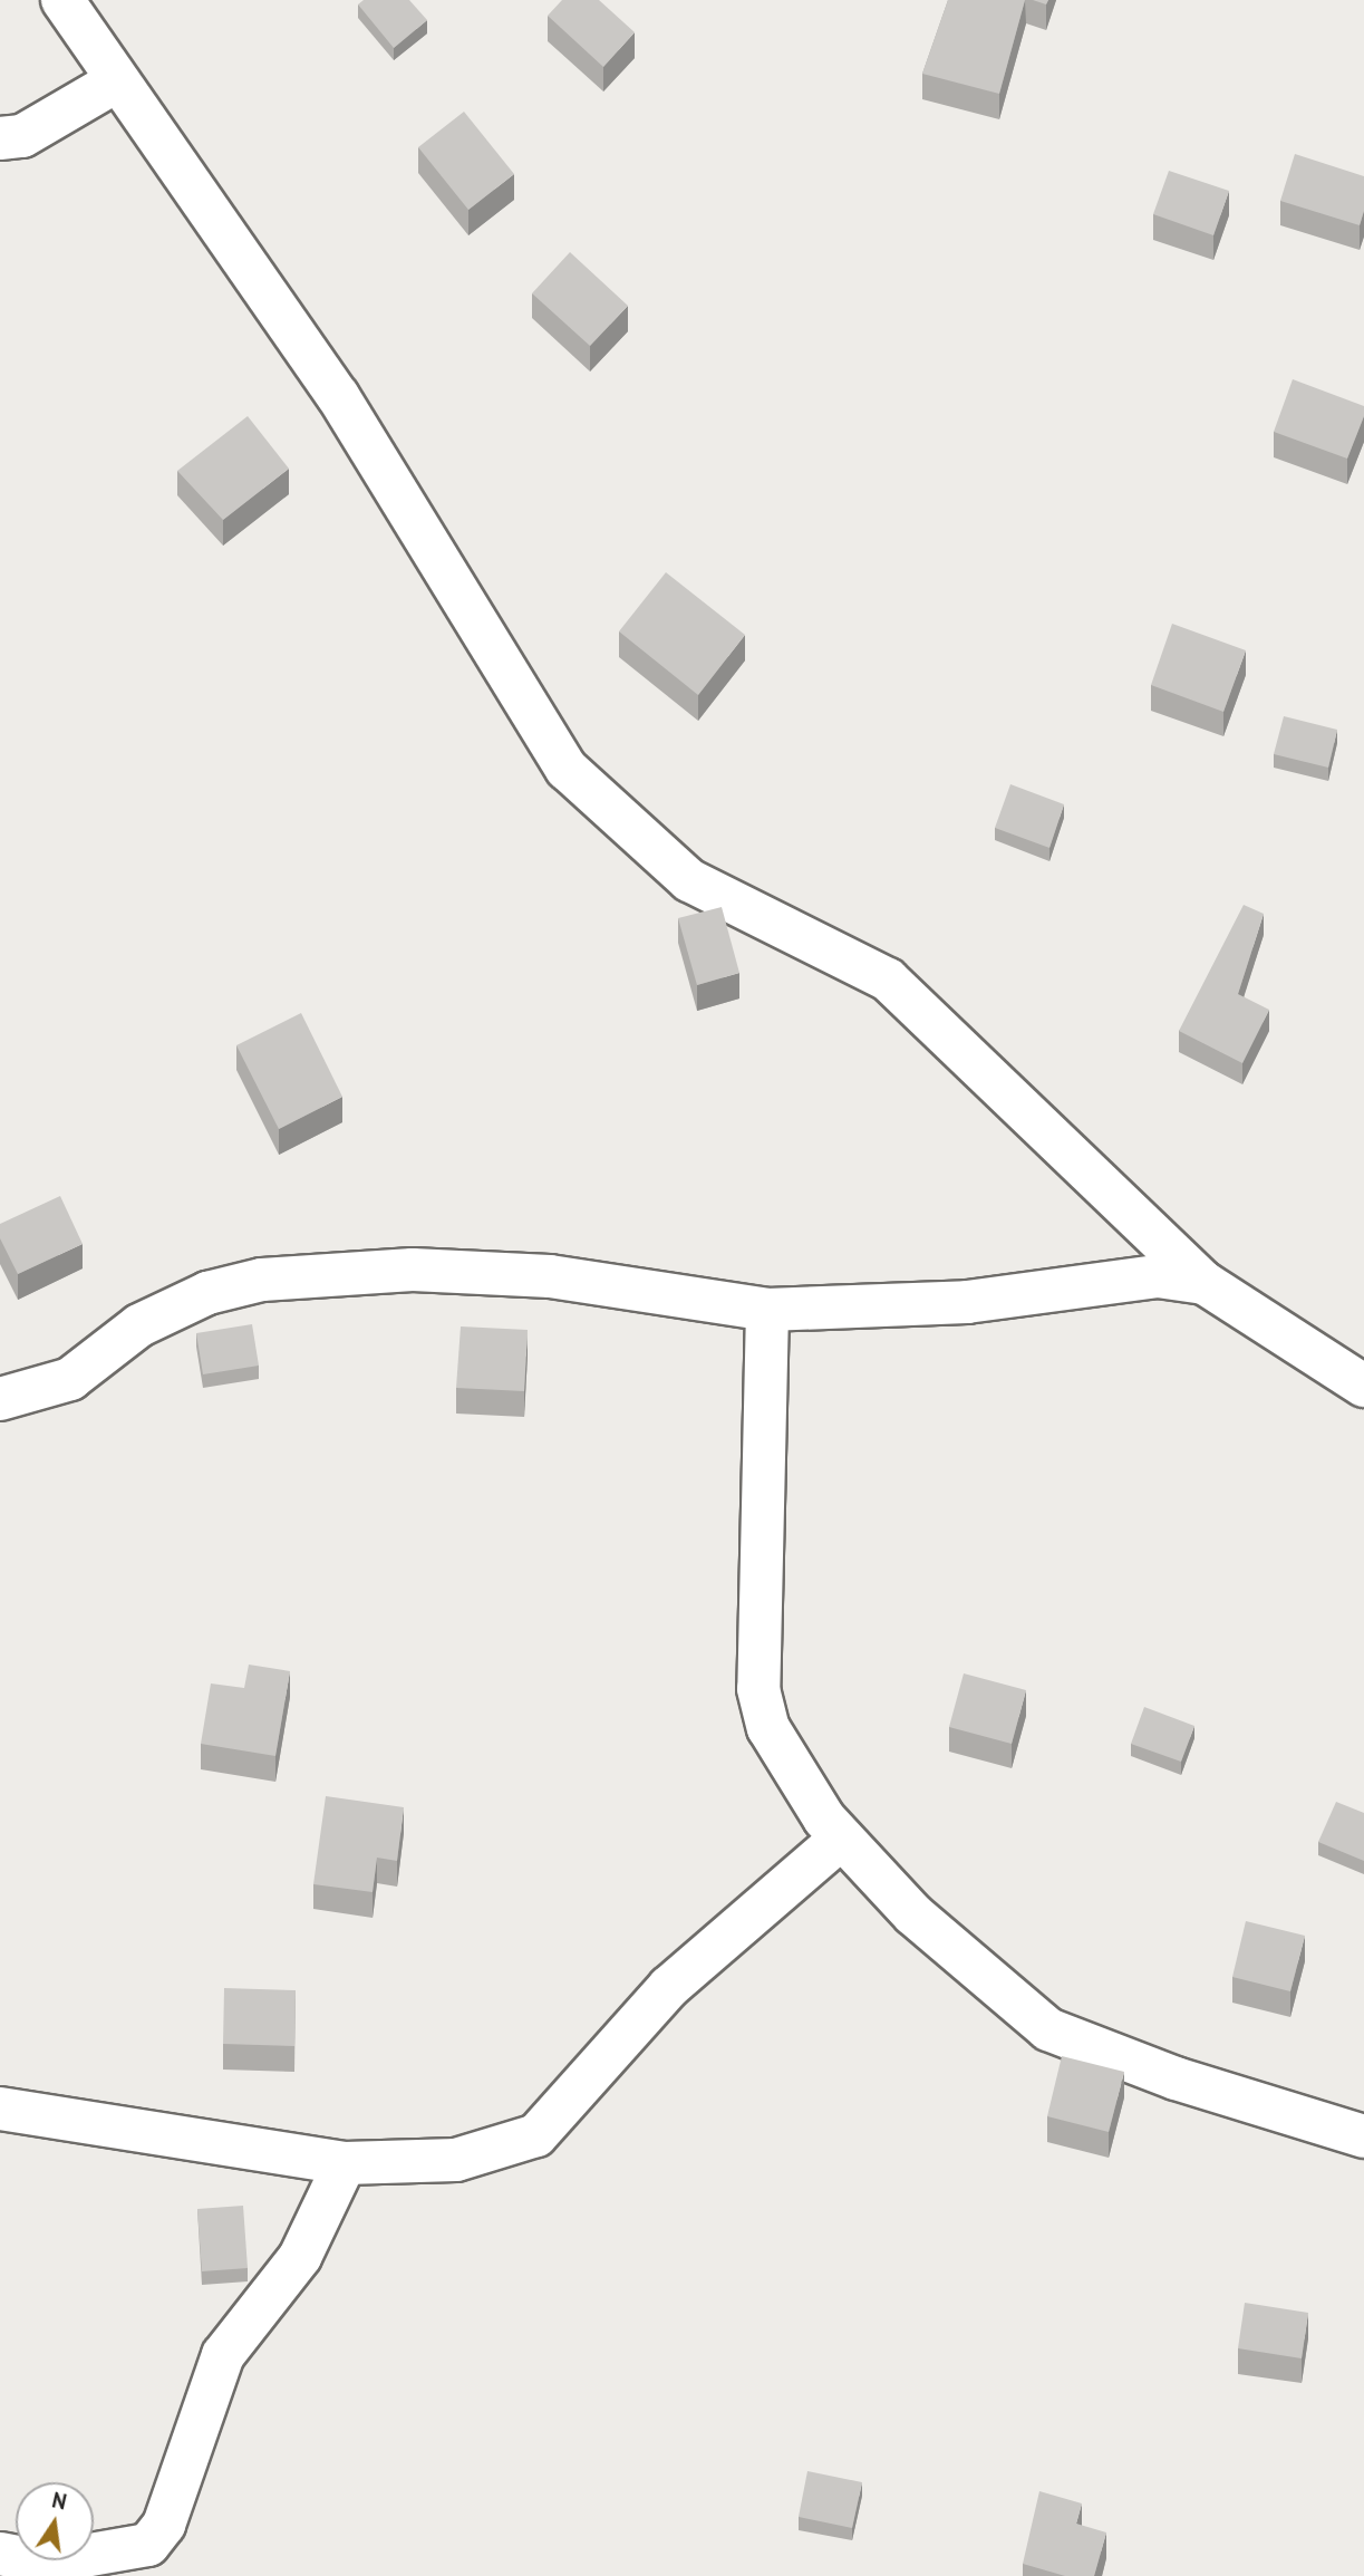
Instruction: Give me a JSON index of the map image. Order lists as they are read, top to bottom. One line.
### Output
{"north":"top"}
